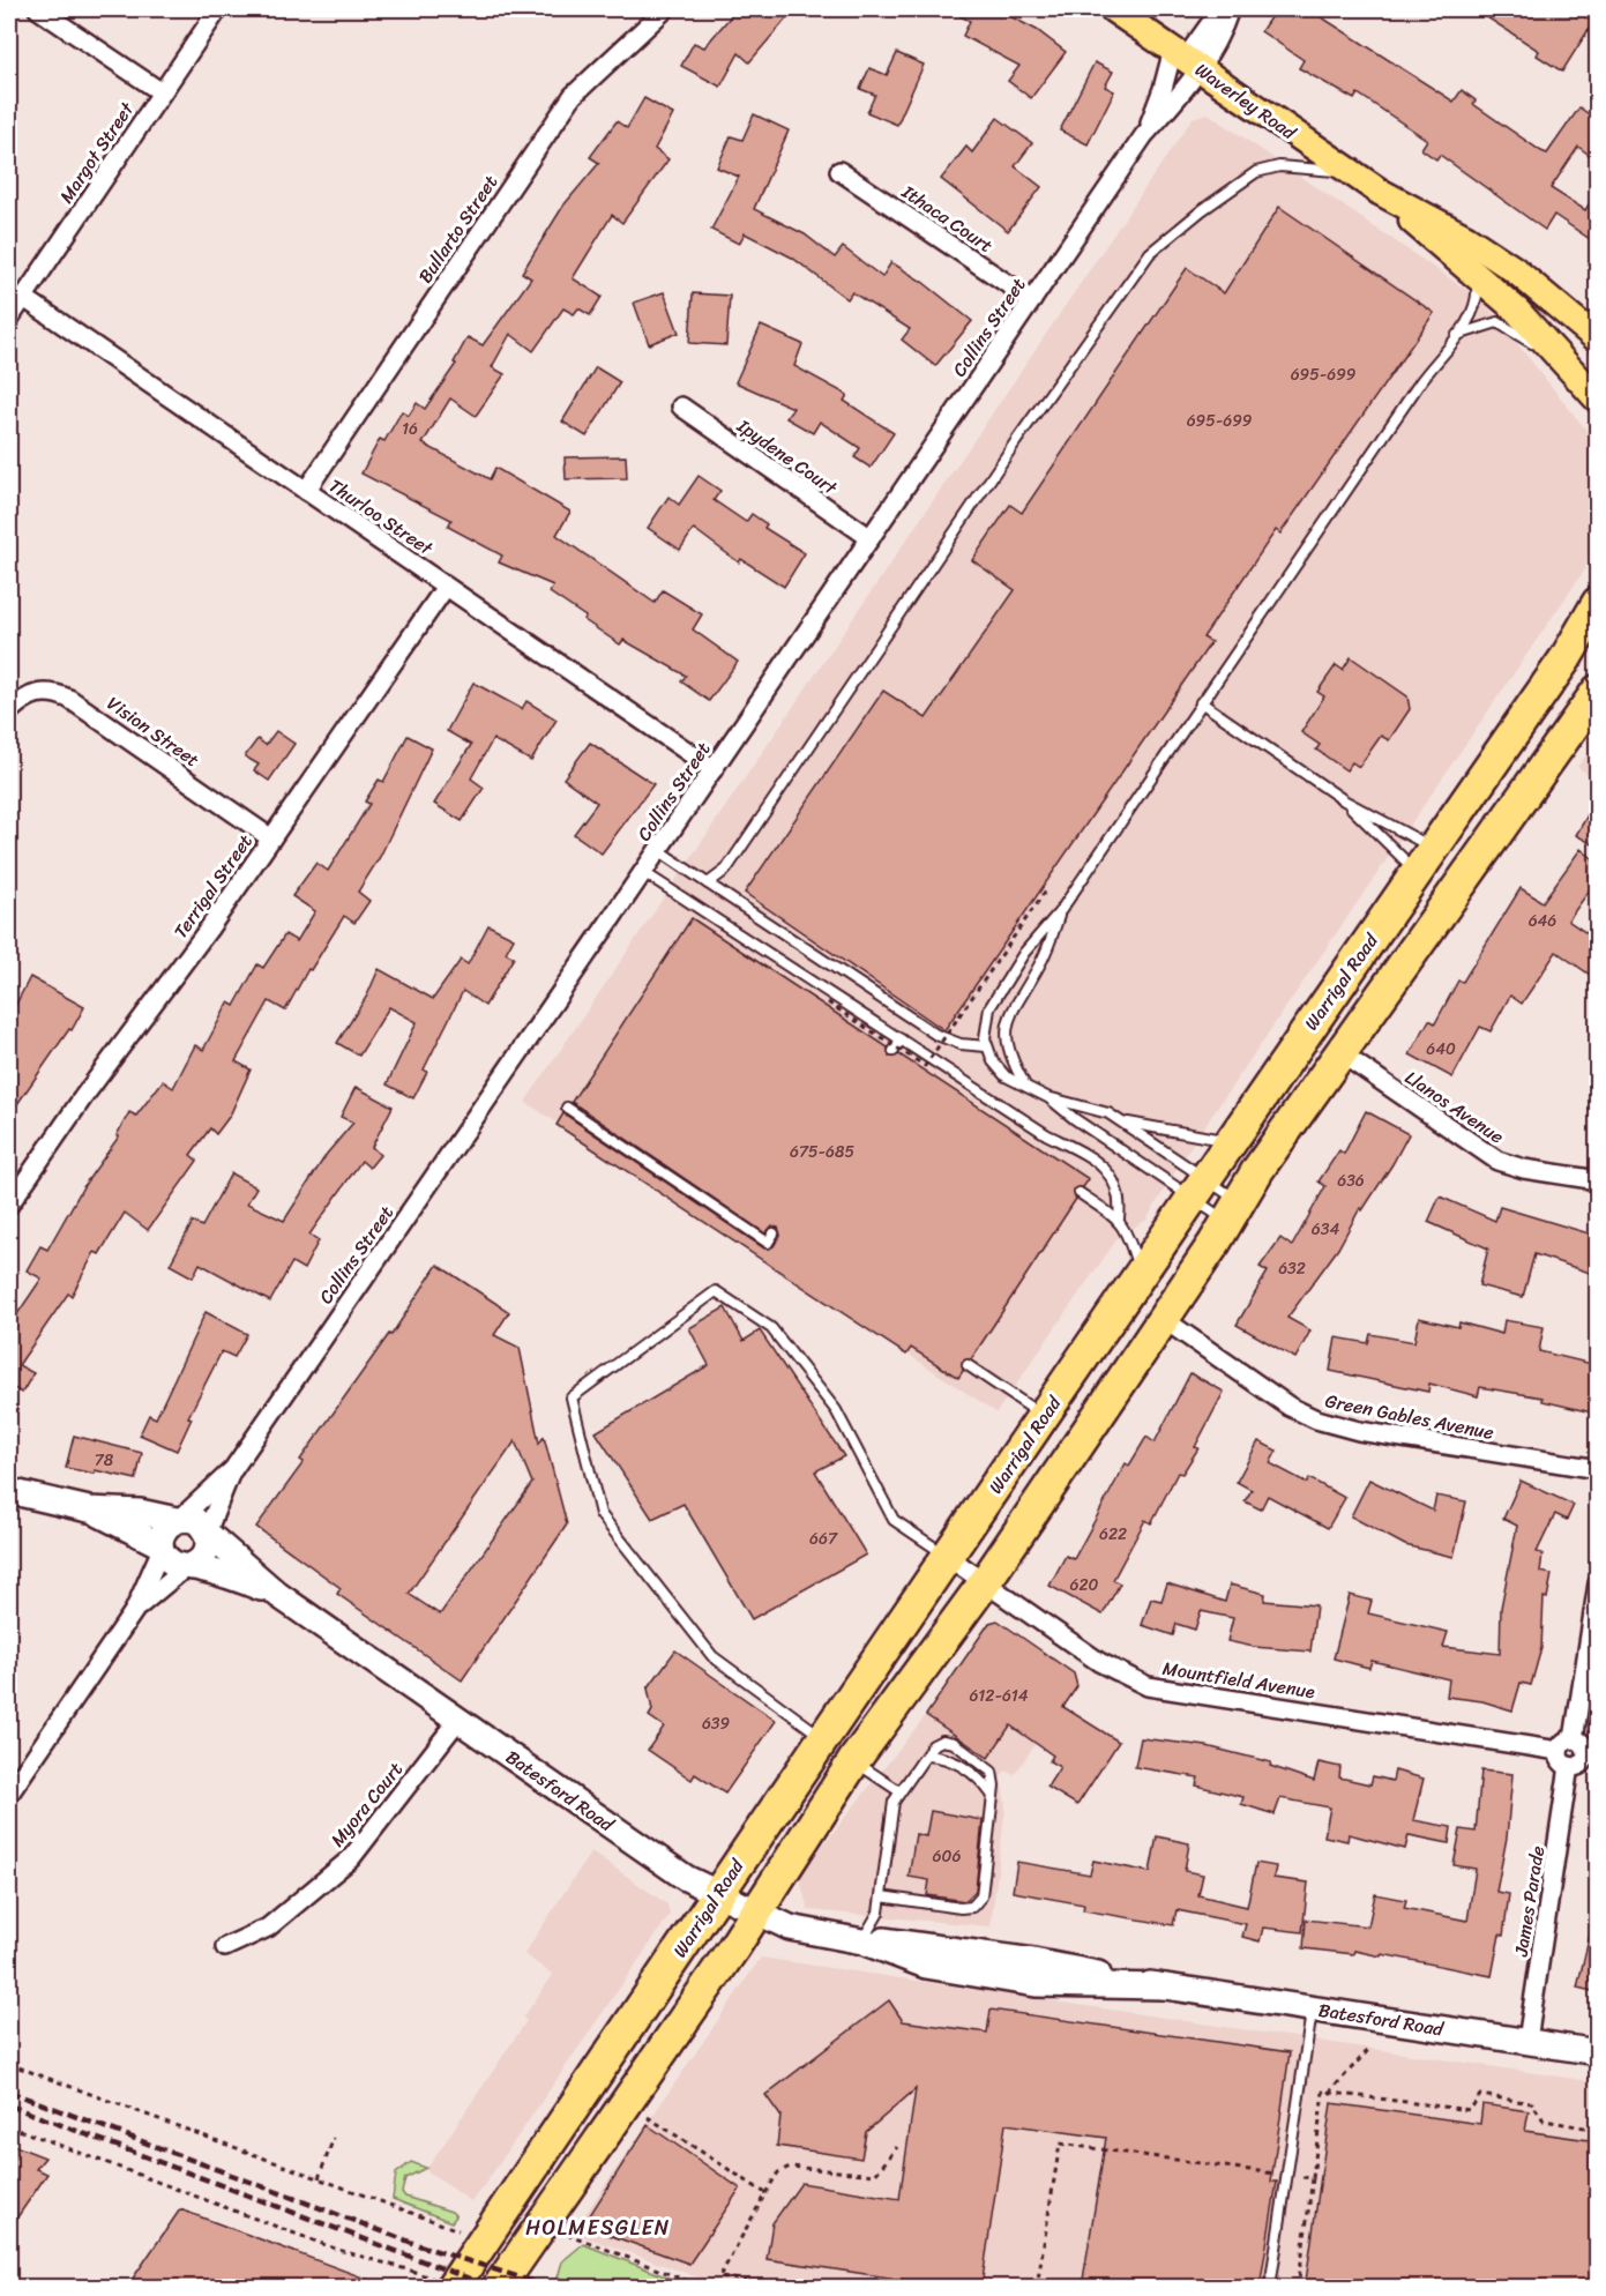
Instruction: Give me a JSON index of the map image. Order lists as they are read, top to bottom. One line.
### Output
{"streets":{"highway":["Warrigal Road"],"main road":["Waverley Road"],"street":["Margot Street","Ithaca Court","Bullarto Street","Collins Street","Ipydene Court","Thurloo Street","Vision Street","Terrigal Street","Llanos Avenue","Green Gables Avenue","Mountfield Avenue","Batesford Road","Myora Court","James Parade"]},"crossings":[["Waverley Road","Collins Street"],["Margot Street","Thurloo Street"],["Ithaca Court","Collins Street"],["Bullarto Street","Thurloo Street"],["Collins Street","Ipydene Court"],["Collins Street","Thurloo Street"],["Collins Street","Batesford Road"],["Thurloo Street","Terrigal Street"],["Vision Street","Terrigal Street"],["Warrigal Road","Mountfield Avenue"],["Warrigal Road","Batesford Road"],["Mountfield Avenue","James Parade"],["Batesford Road","Myora Court"],["Batesford Road","James Parade"]],"districts":["HOLMESGLEN"],"house_numbers":["695-699","695-699","16","646","640","675-685","636","634","632","78","622","667","620","612-614","639","606"]}
